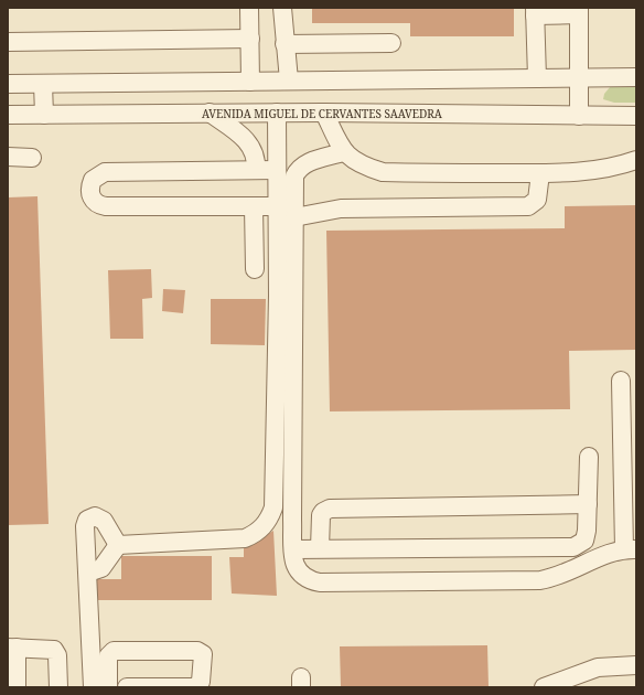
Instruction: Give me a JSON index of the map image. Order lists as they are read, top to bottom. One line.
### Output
{"streets":{"street":["AVENIDA MIGUEL DE CERVANTES SAAVEDRA"]}}
